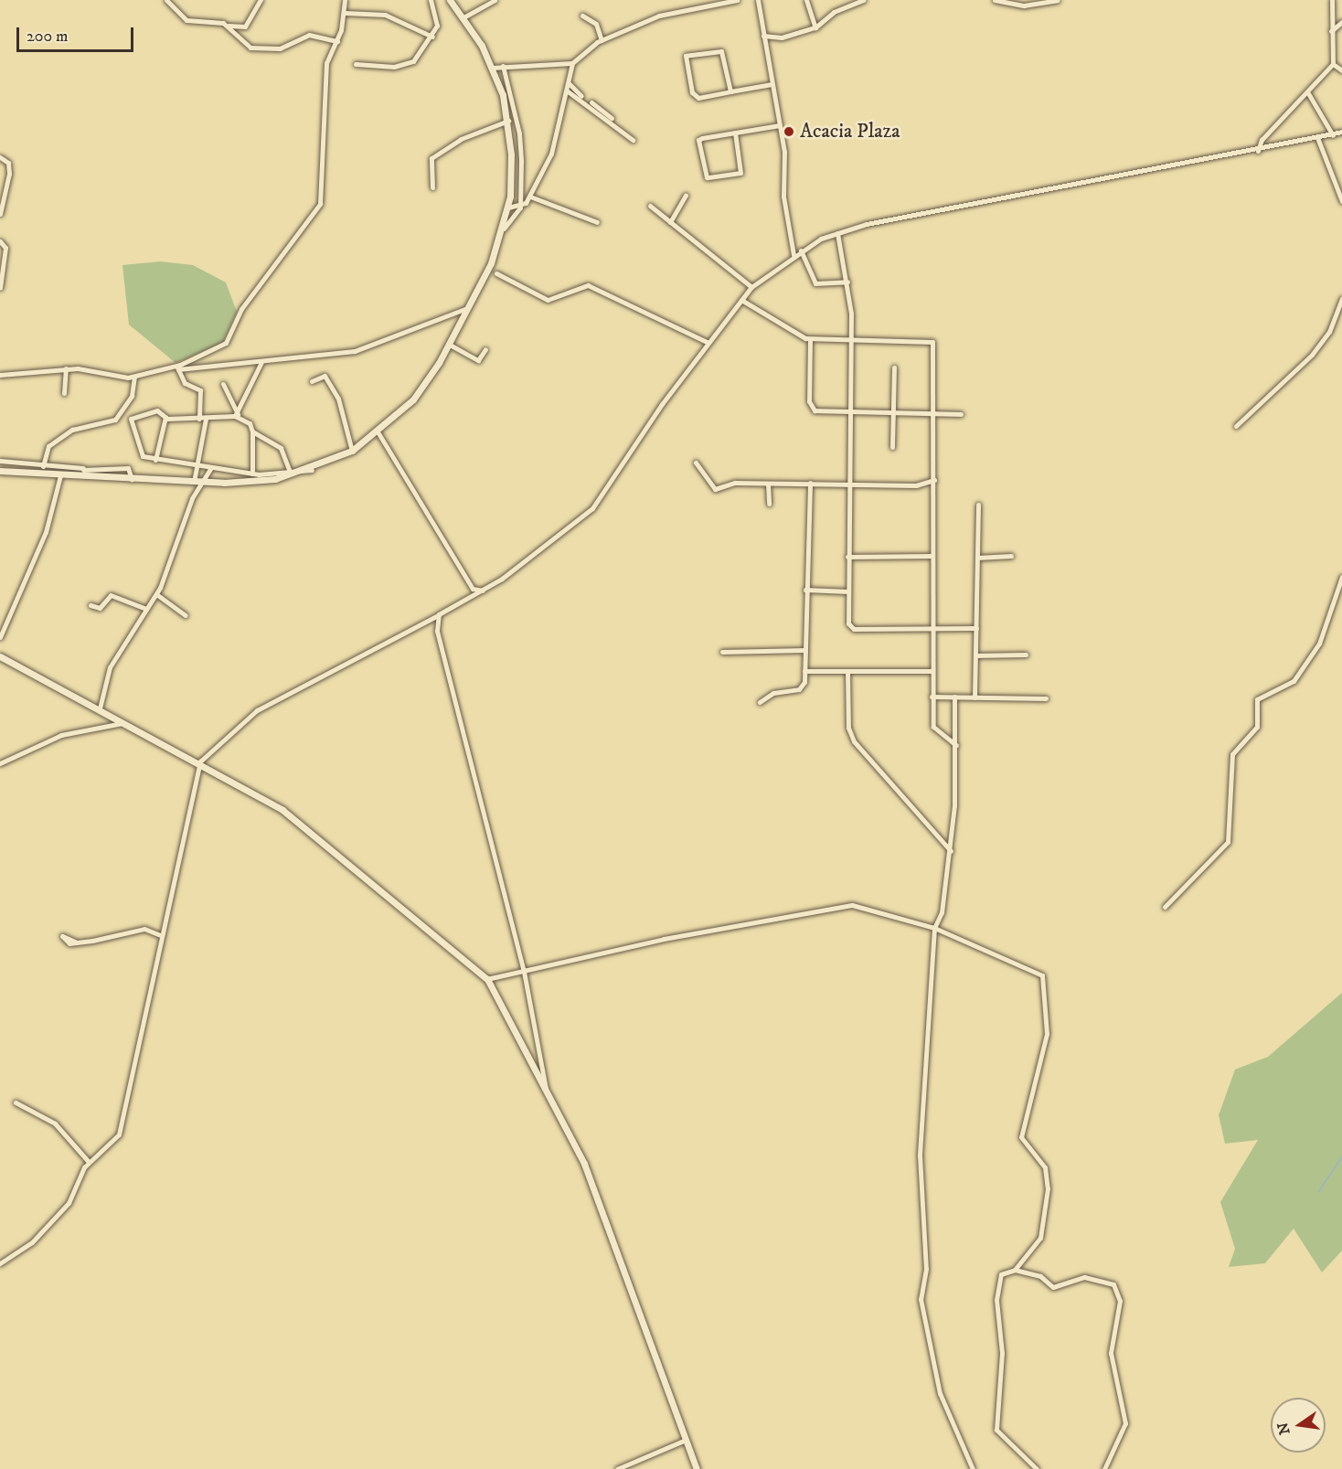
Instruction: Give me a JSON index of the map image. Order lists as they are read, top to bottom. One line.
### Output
{"places":["Acacia Plaza"],"scale_bar":"200 m","north":"left"}
